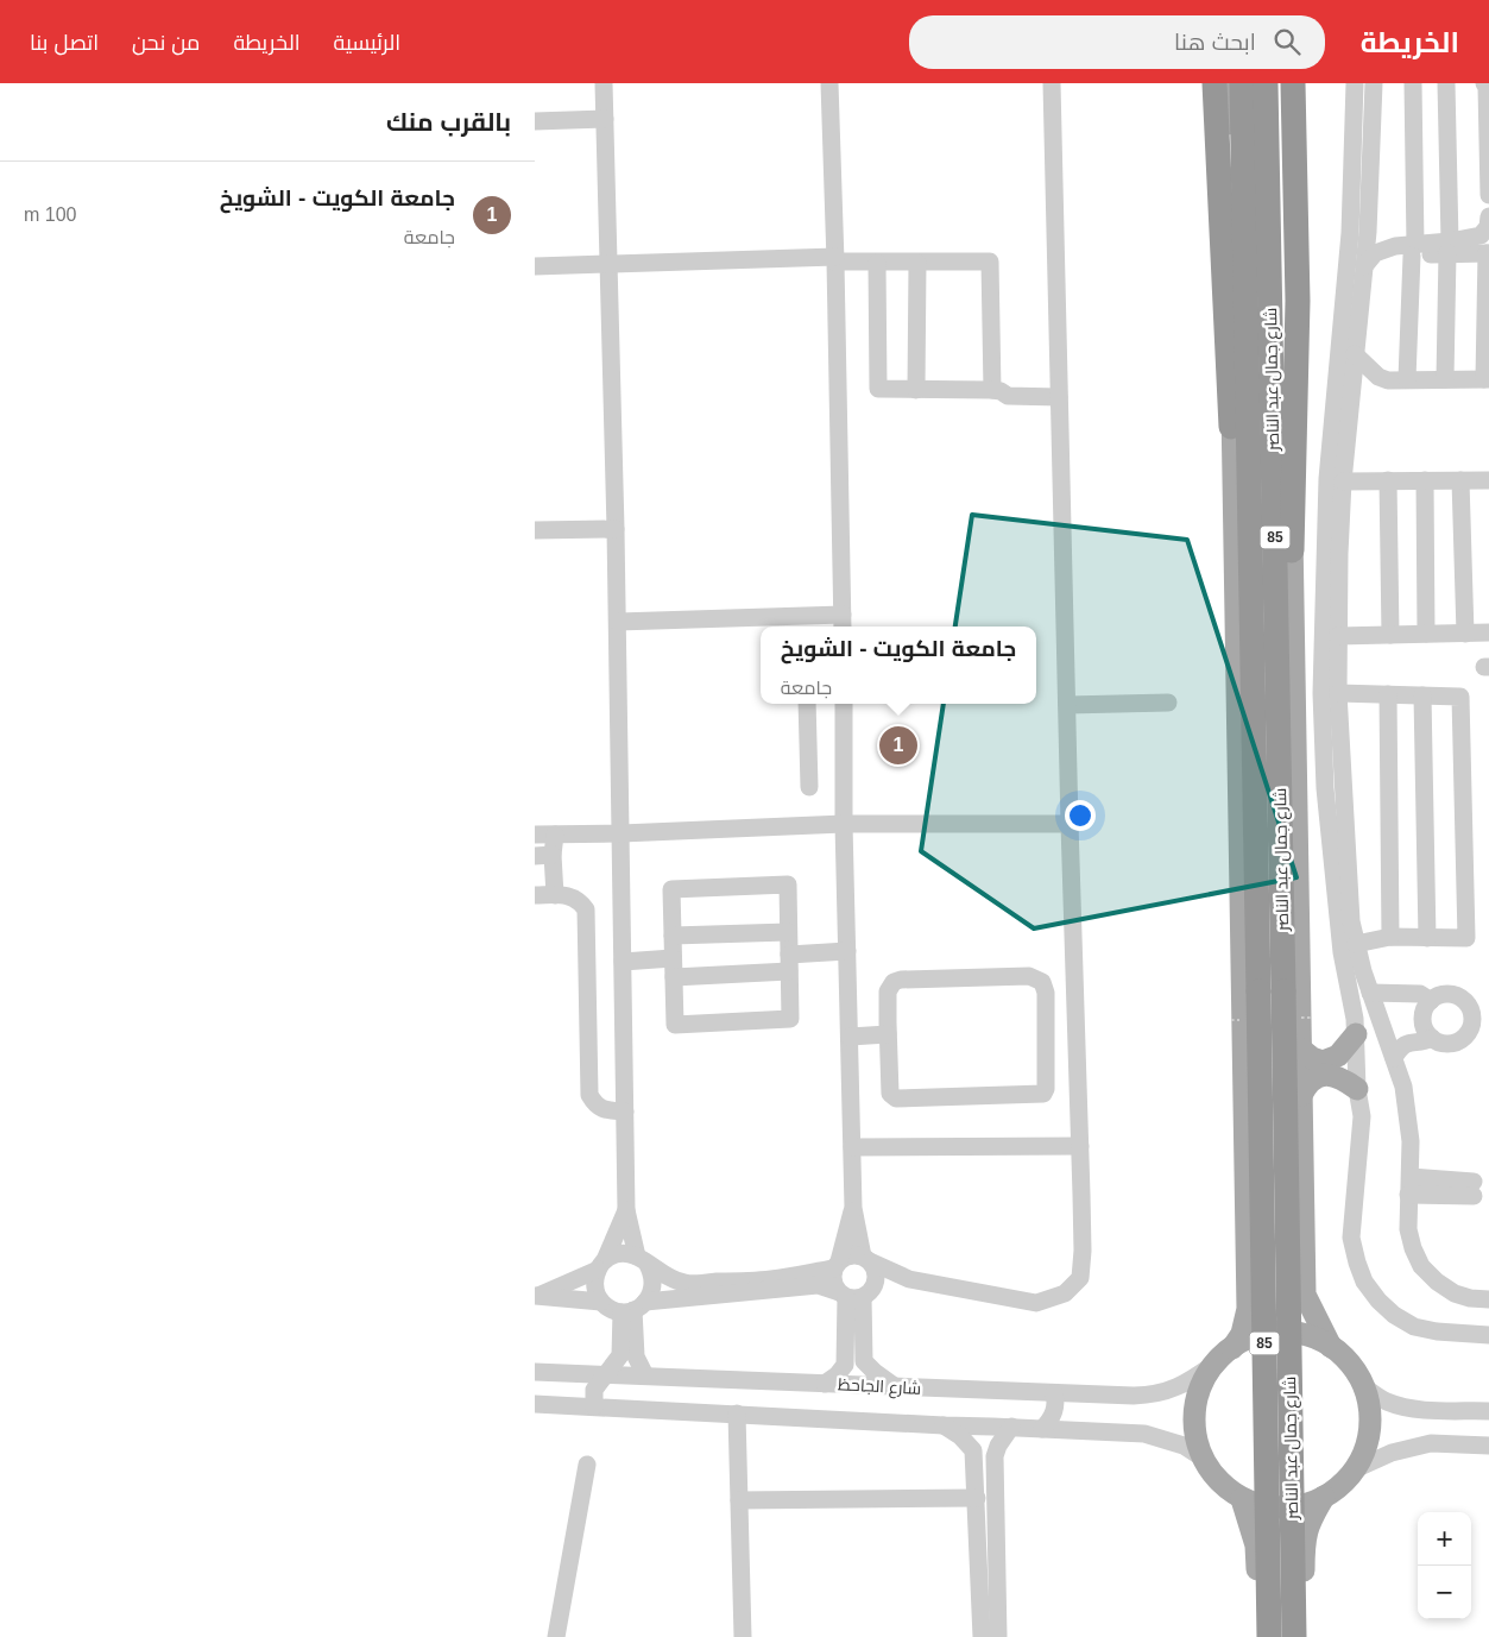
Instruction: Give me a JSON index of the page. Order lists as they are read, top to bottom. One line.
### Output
{"streets":{"highway":["شارع جمال عبد الناصر","85"],"street":["شارع الجاحظ"]},"page":{"header":"الخريطة","search":"ابحث هنا","nav":["الرئيسية","الخريطة","من نحن","اتصل بنا"],"heading":"بالقرب منك","list":[{"mark":"1","name":"جامعة الكويت - الشويخ","note":"جامعة","value":"100 m"}],"popup":["جامعة الكويت - الشويخ","جامعة"],"pins":"1","map_buttons":["+","−"]}}
